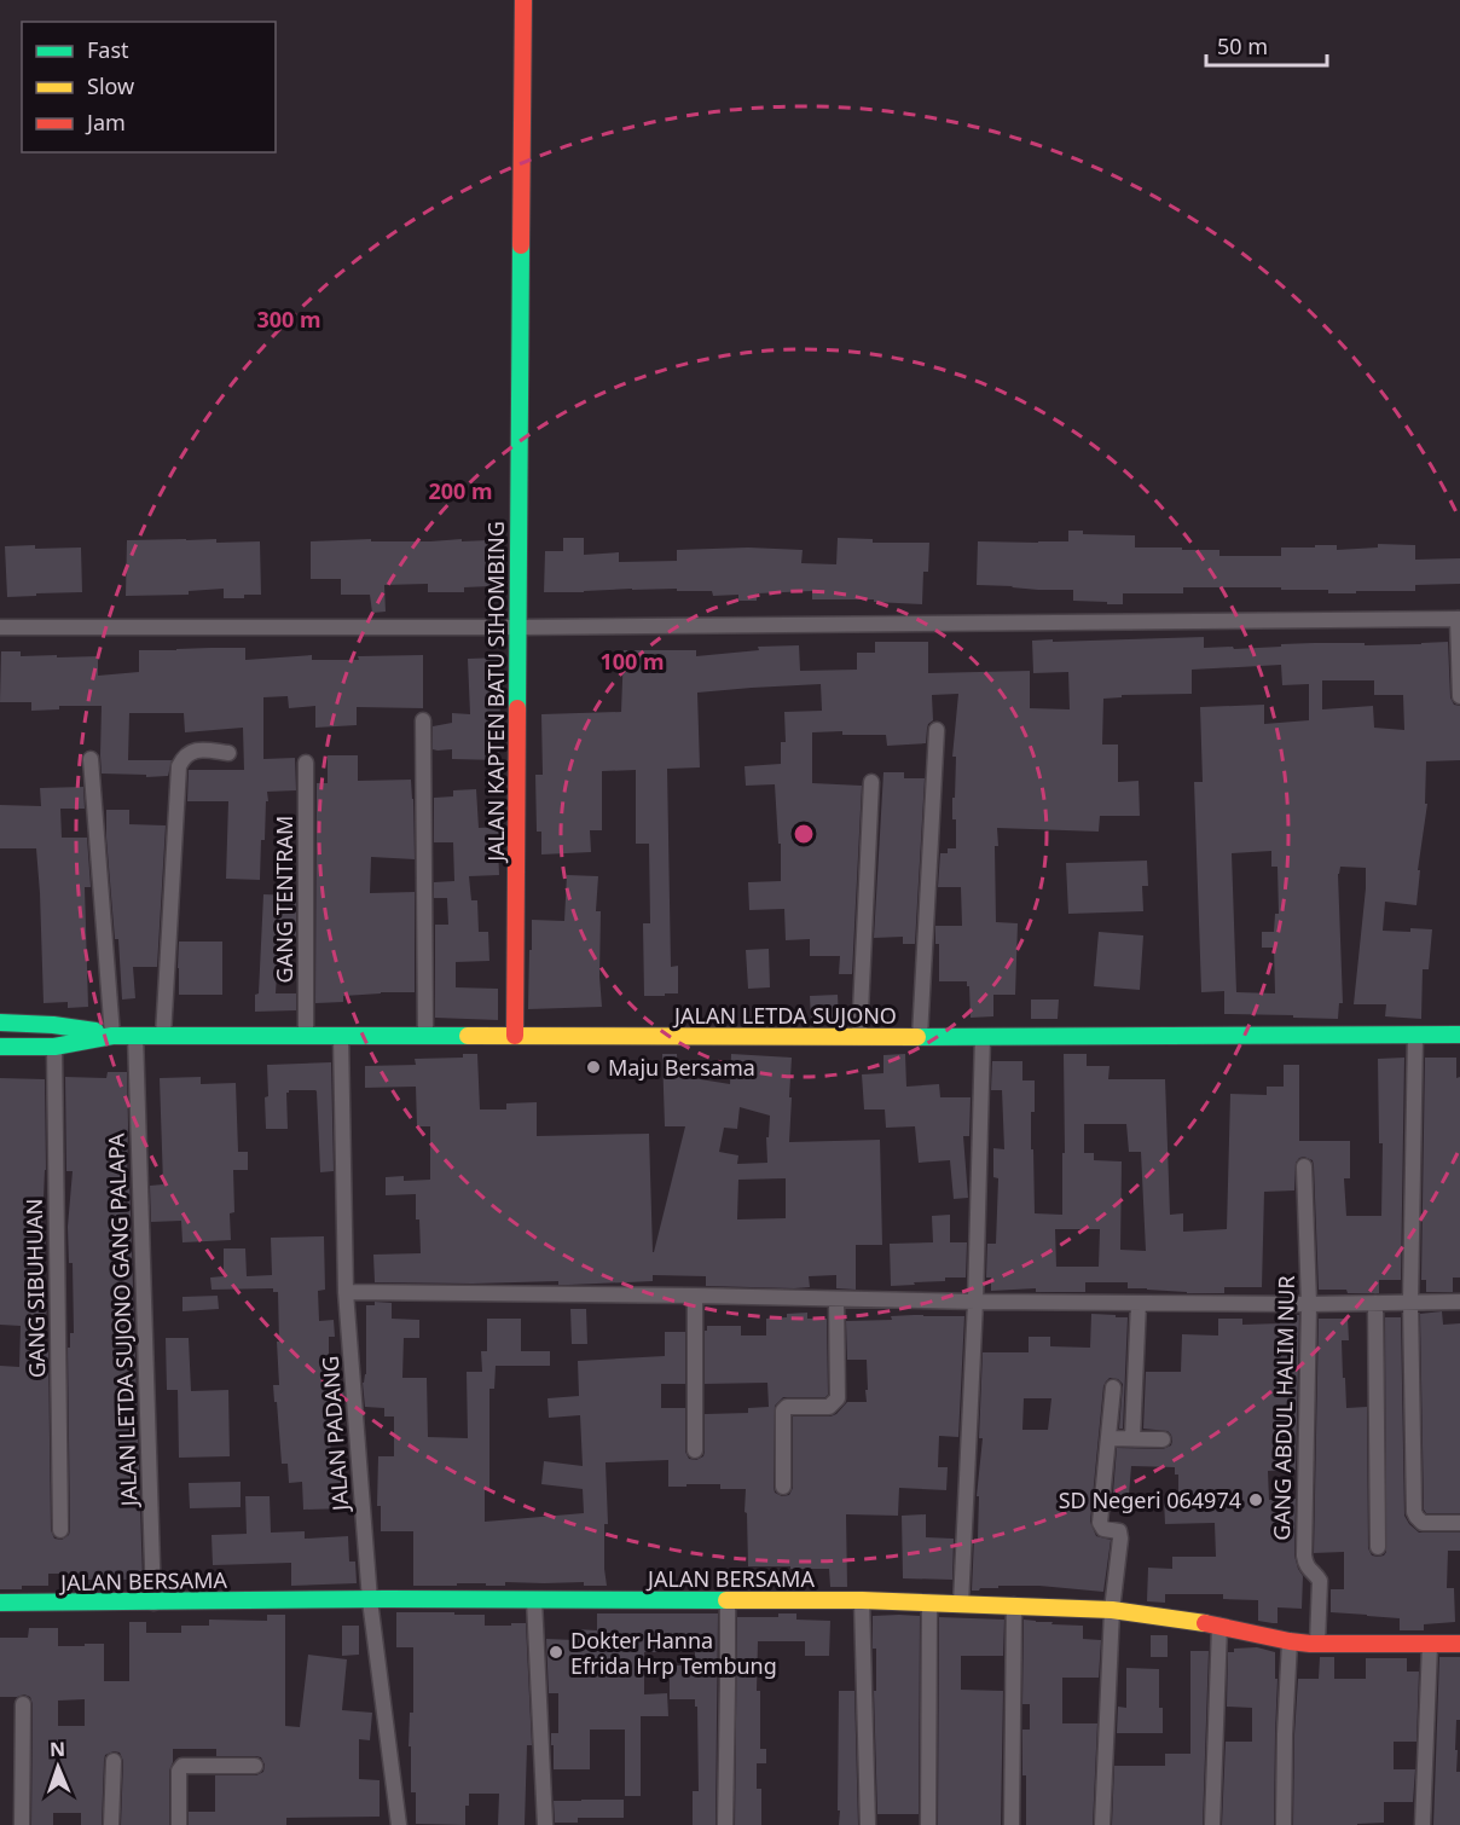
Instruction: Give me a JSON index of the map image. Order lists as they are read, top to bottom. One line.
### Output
{"streets":{"main road":["JALAN KAPTEN BATU SIHOMBING","JALAN LETDA SUJONO","JALAN BERSAMA"],"street":["GANG TENTRAM","GANG SIBUHUAN","JALAN LETDA SUJONO GANG PALAPA","GANG ABDUL HALIM NUR","JALAN PADANG"]},"crossings":[["JALAN KAPTEN BATU SIHOMBING","JALAN LETDA SUJONO"],["GANG TENTRAM","JALAN LETDA SUJONO"],["JALAN LETDA SUJONO","GANG SIBUHUAN"],["JALAN LETDA SUJONO","JALAN LETDA SUJONO GANG PALAPA"],["JALAN LETDA SUJONO","JALAN PADANG"],["JALAN LETDA SUJONO GANG PALAPA","JALAN BERSAMA"],["GANG ABDUL HALIM NUR","JALAN BERSAMA"],["JALAN PADANG","JALAN BERSAMA"]],"places":["Maju Bersama","SD Negeri 064974","Dokter Hanna Efrida Hrp Tembung"],"legend":["Fast","Slow","Jam"],"scale_bar":"50 m","north":"top","rings":["300 m","200 m","100 m"]}
